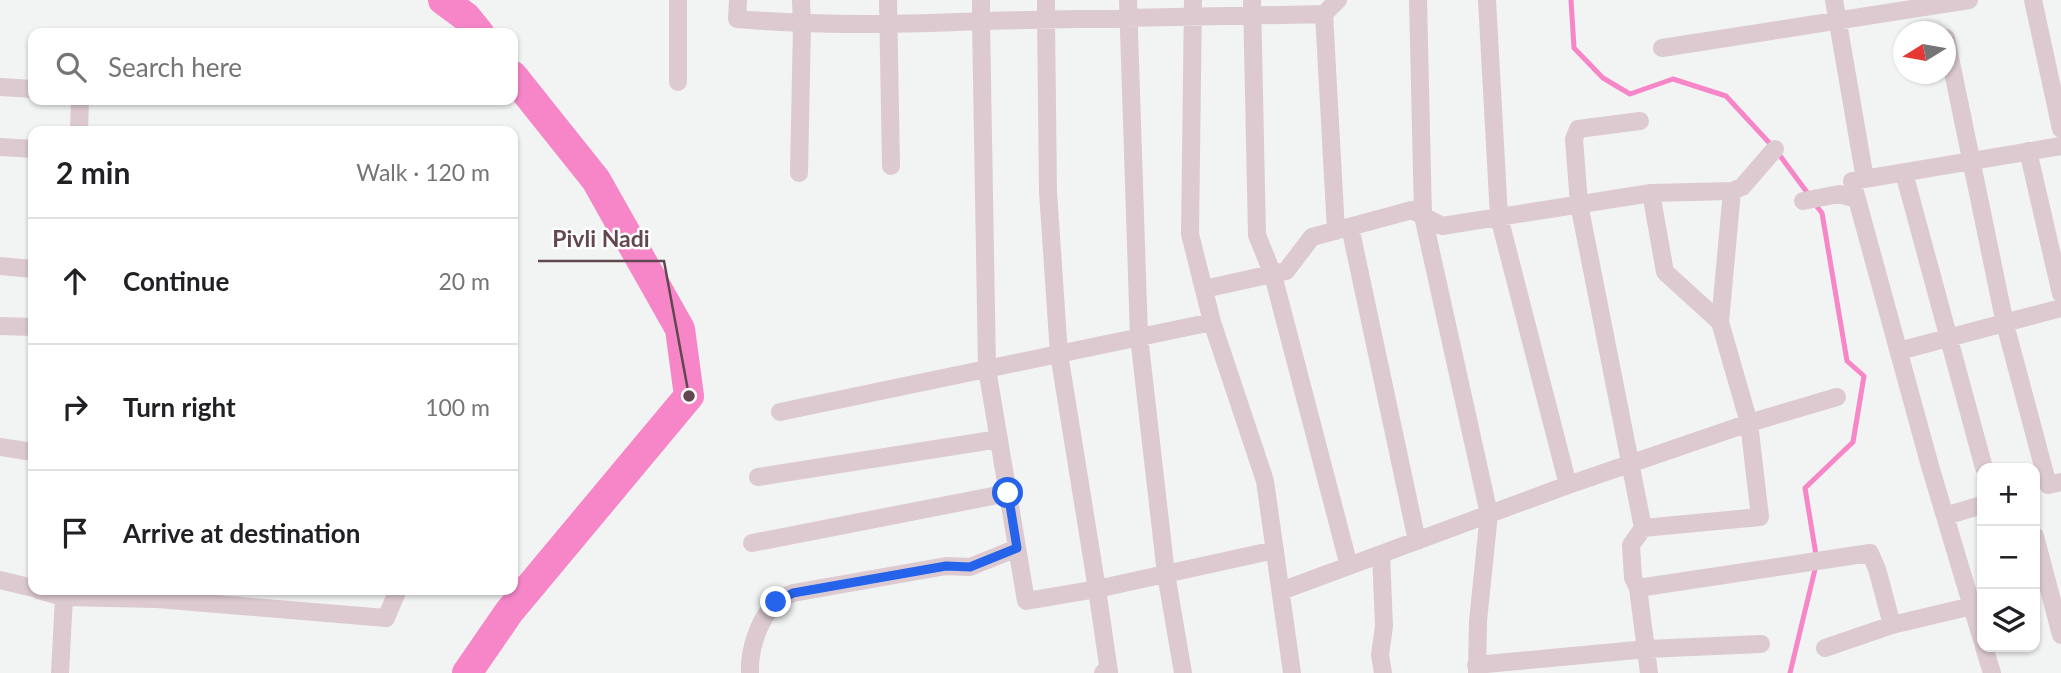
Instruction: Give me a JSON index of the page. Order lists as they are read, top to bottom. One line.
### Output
{"places":["Pivli Nadi"],"north":"left","page":{"search":"Search here","heading":["2 min","Walk · 120 m"],"list":[["Continue","20 m"],["Turn right","100 m"],"Arrive at destination"],"map_buttons":["+","−"]}}
